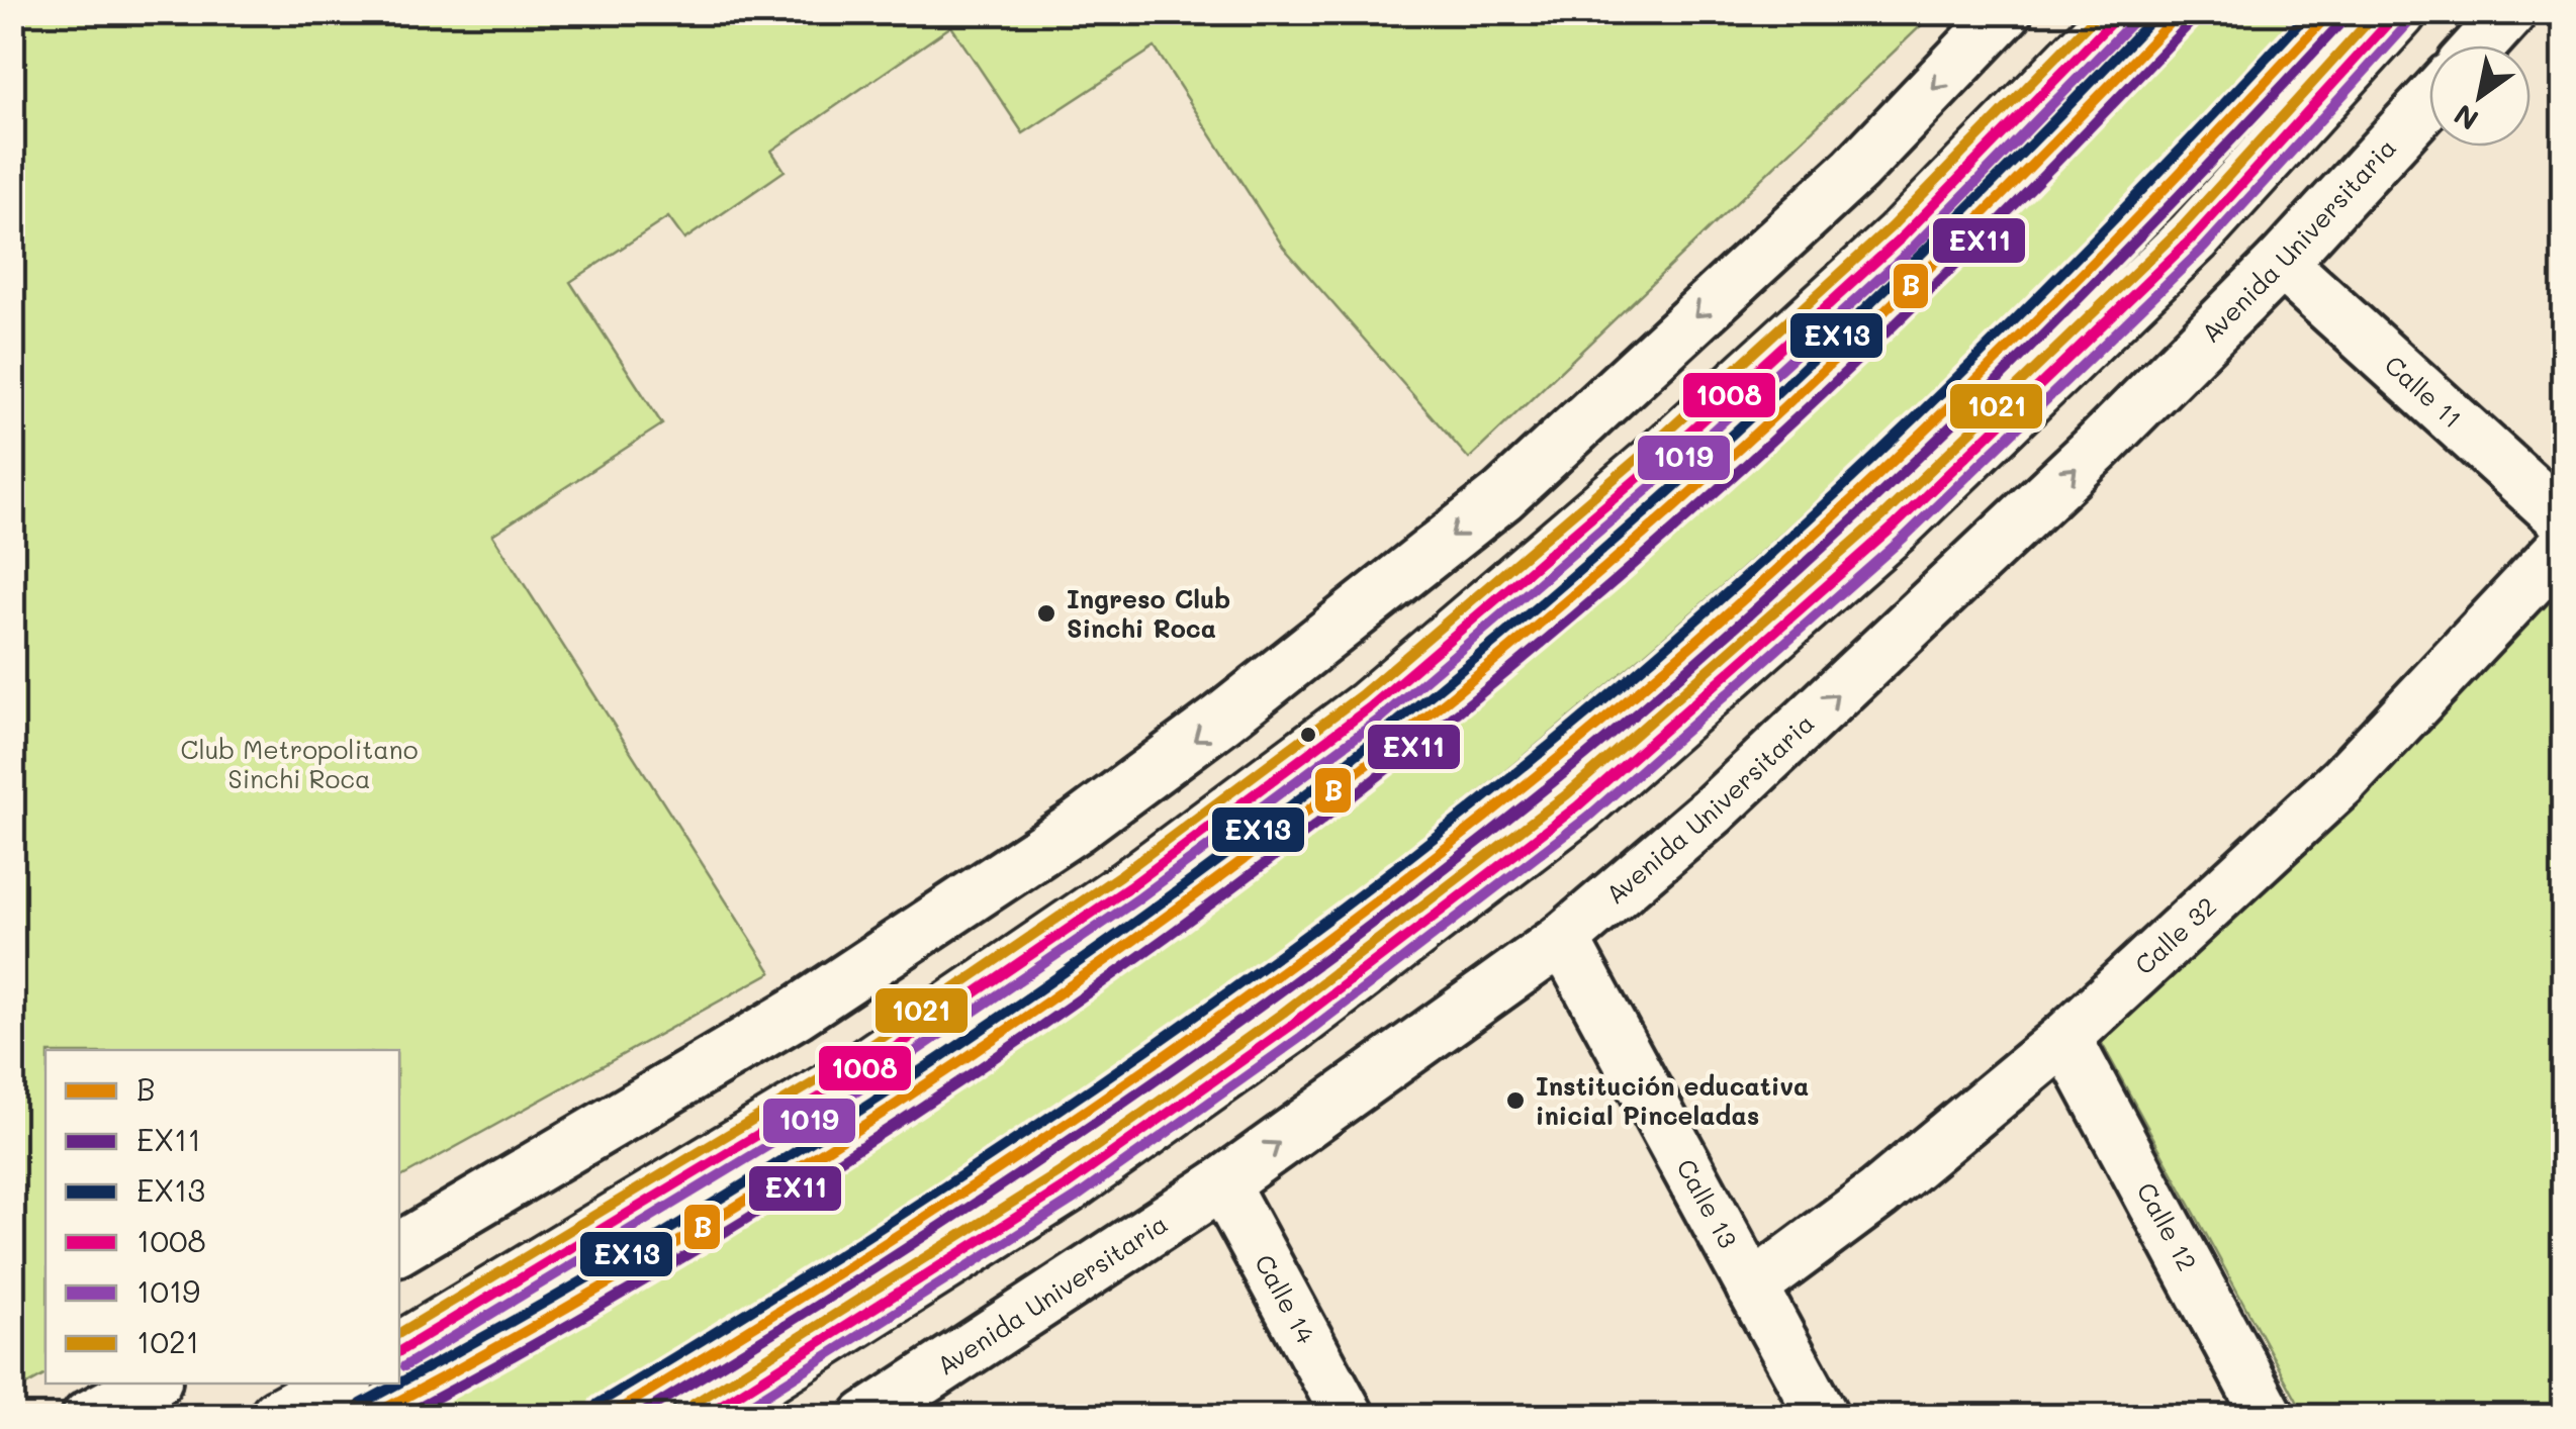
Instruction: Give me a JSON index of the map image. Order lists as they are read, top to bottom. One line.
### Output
{"streets":{"street":["Avenida Universitaria","Calle 11","Calle 32","Calle 13","Calle 12","Calle 14"]},"crossings":[["Avenida Universitaria","Calle 11"],["Avenida Universitaria","Calle 13"],["Avenida Universitaria","Calle 14"],["Calle 32","Calle 13"],["Calle 32","Calle 12"]],"parks":["Club Metropolitano Sinchi Roca"],"places":["Ingreso Club Sinchi Roca","Institución educativa inicial Pinceladas"],"lines":["transit line B","transit line EX13","transit line 1008","transit line 1021","transit line EX11","transit line 1019"],"legend":["B","EX11","EX13","1008","1019","1021"],"north":"bottom left"}
